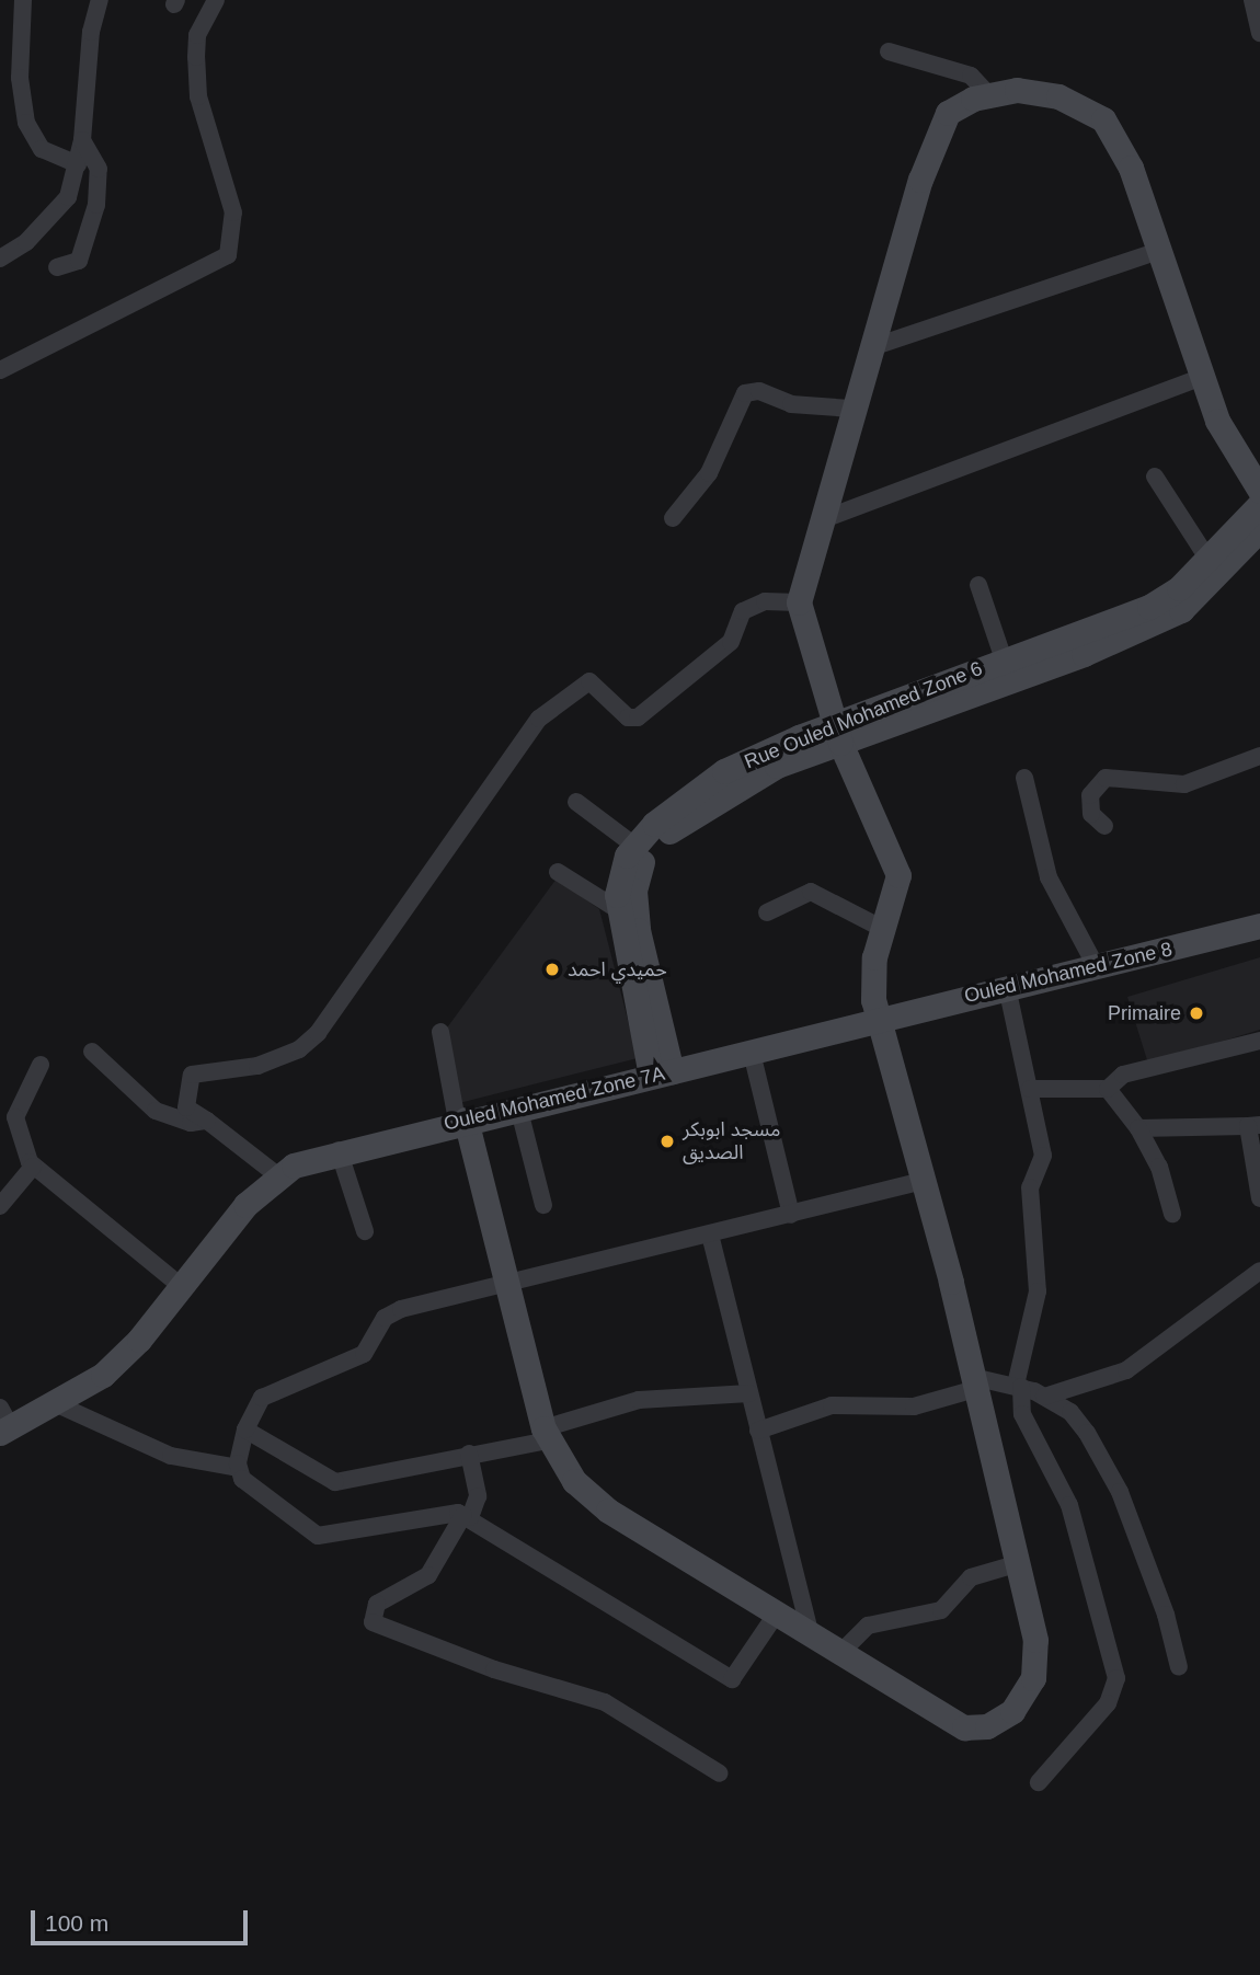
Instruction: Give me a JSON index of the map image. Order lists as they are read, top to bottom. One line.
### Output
{"streets":{"street":["Rue Ouled Mohamed Zone 6","Ouled Mohamed Zone 8","Ouled Mohamed Zone 7A"]},"crossings":[["Rue Ouled Mohamed Zone 6","Ouled Mohamed Zone 7A"],["Ouled Mohamed Zone 8","Ouled Mohamed Zone 7A"]],"places":["حميدي احمد","Primaire","مسجد ابوبكر الصديق"],"scale_bar":"100 m"}
